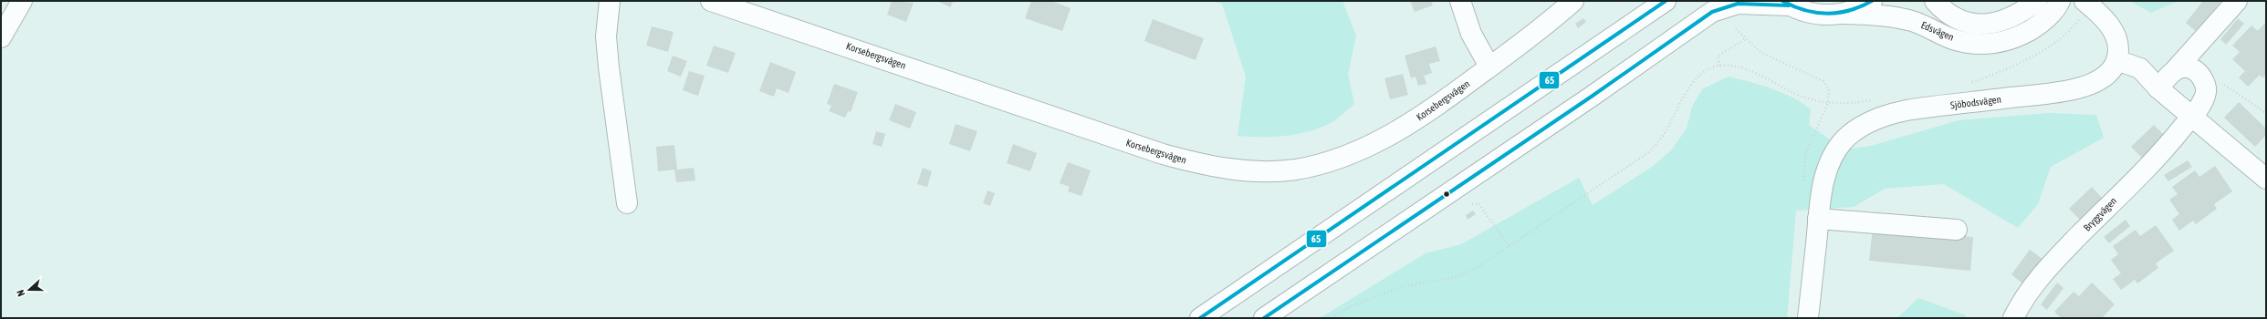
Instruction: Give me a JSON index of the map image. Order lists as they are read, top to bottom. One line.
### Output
{"streets":{"street":["Edsvägen","Korsebergsvägen","Sjöbodsvägen","Bryggvägen"]},"lines":["transit line 65"],"north":"left"}
